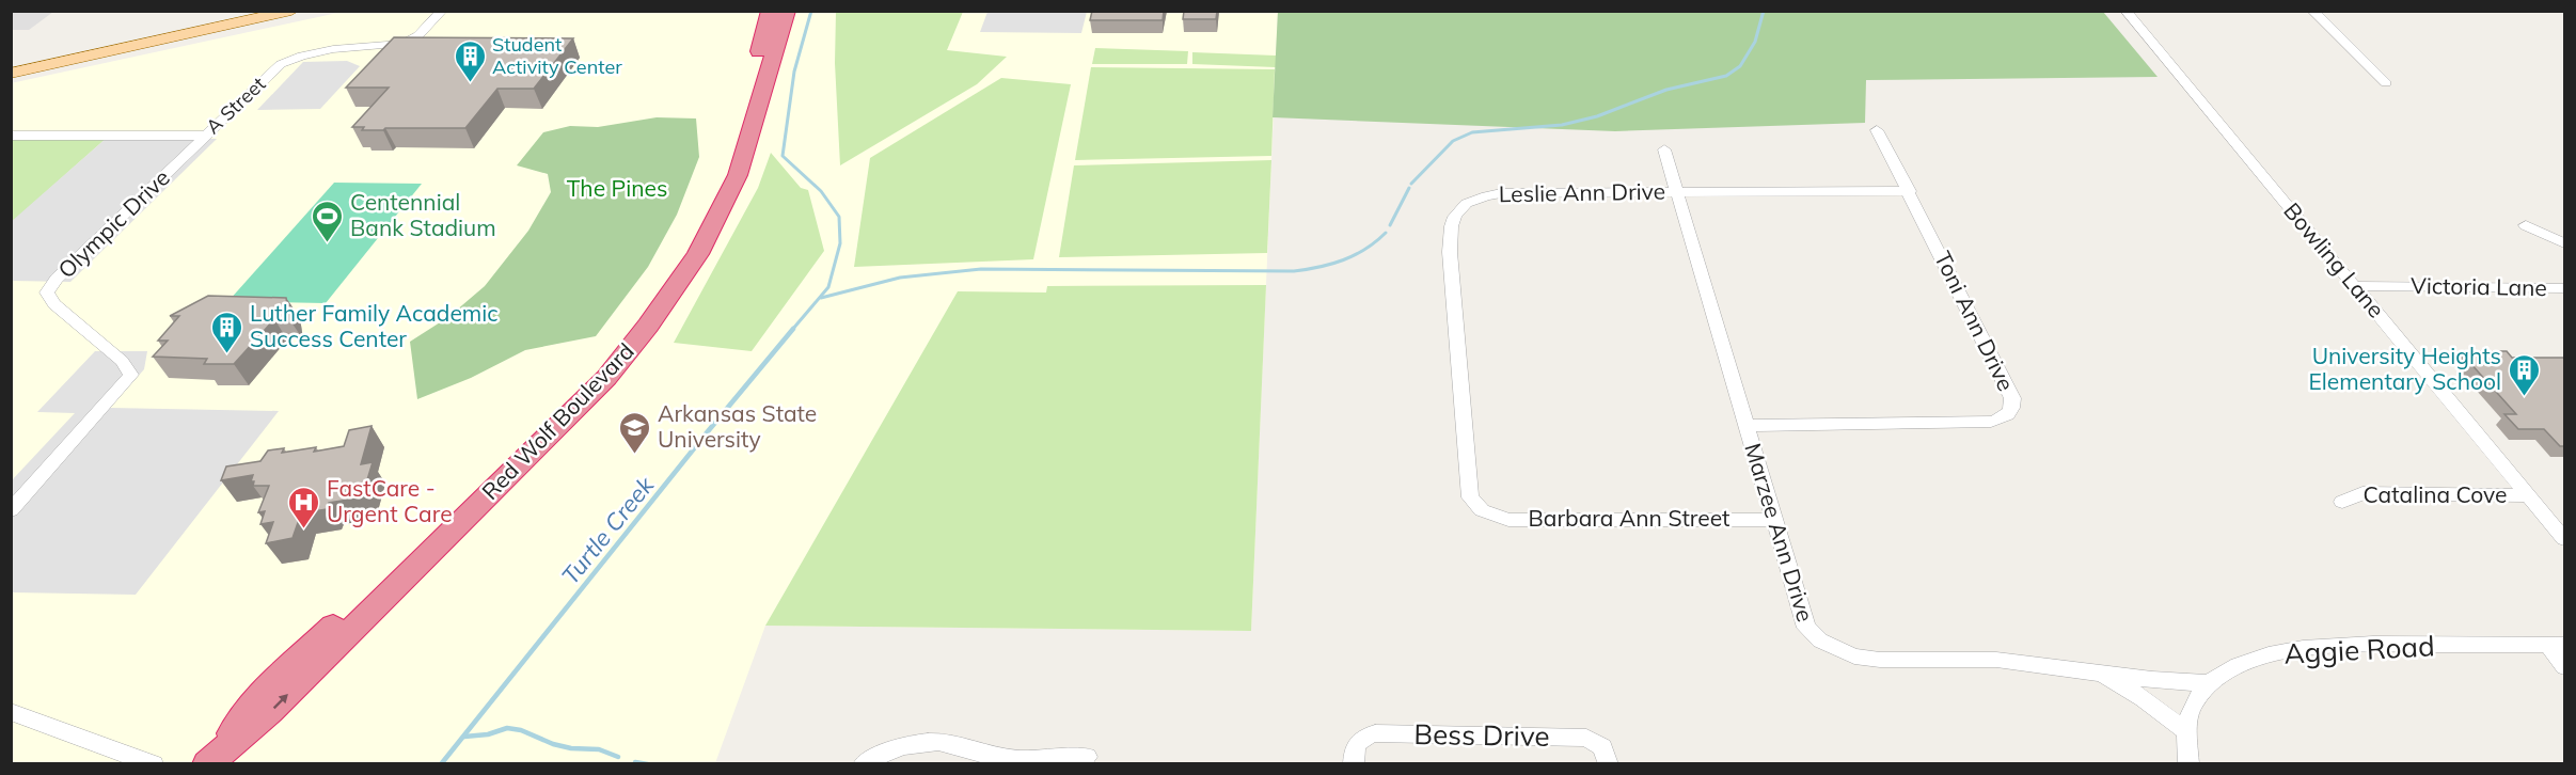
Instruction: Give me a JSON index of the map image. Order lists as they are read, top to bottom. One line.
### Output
{"streets":{"highway":["Red Wolf Boulevard"],"street":["A Street","Leslie Ann Drive","Olympic Drive","Bowling Lane","Victoria Lane","Toni Ann Drive","Catalina Cove","Barbara Ann Street","Marzee Ann Drive","Aggie Road","Bess Drive"]},"crossings":[["A Street","Olympic Drive"],["Leslie Ann Drive","Toni Ann Drive"],["Leslie Ann Drive","Barbara Ann Street"],["Leslie Ann Drive","Marzee Ann Drive"],["Bowling Lane","Victoria Lane"],["Bowling Lane","Catalina Cove"],["Toni Ann Drive","Marzee Ann Drive"],["Barbara Ann Street","Marzee Ann Drive"],["Marzee Ann Drive","Aggie Road"]],"water":["Turtle Creek"],"parks":["The Pines"],"places":{"building":["Student Activity Center","Luther Family Academic Success Center","University Heights Elementary School"],"sports":["Centennial Bank Stadium"],"school or university":["Arkansas State University"],"hospital":["FastCare - Urgent Care"]}}
